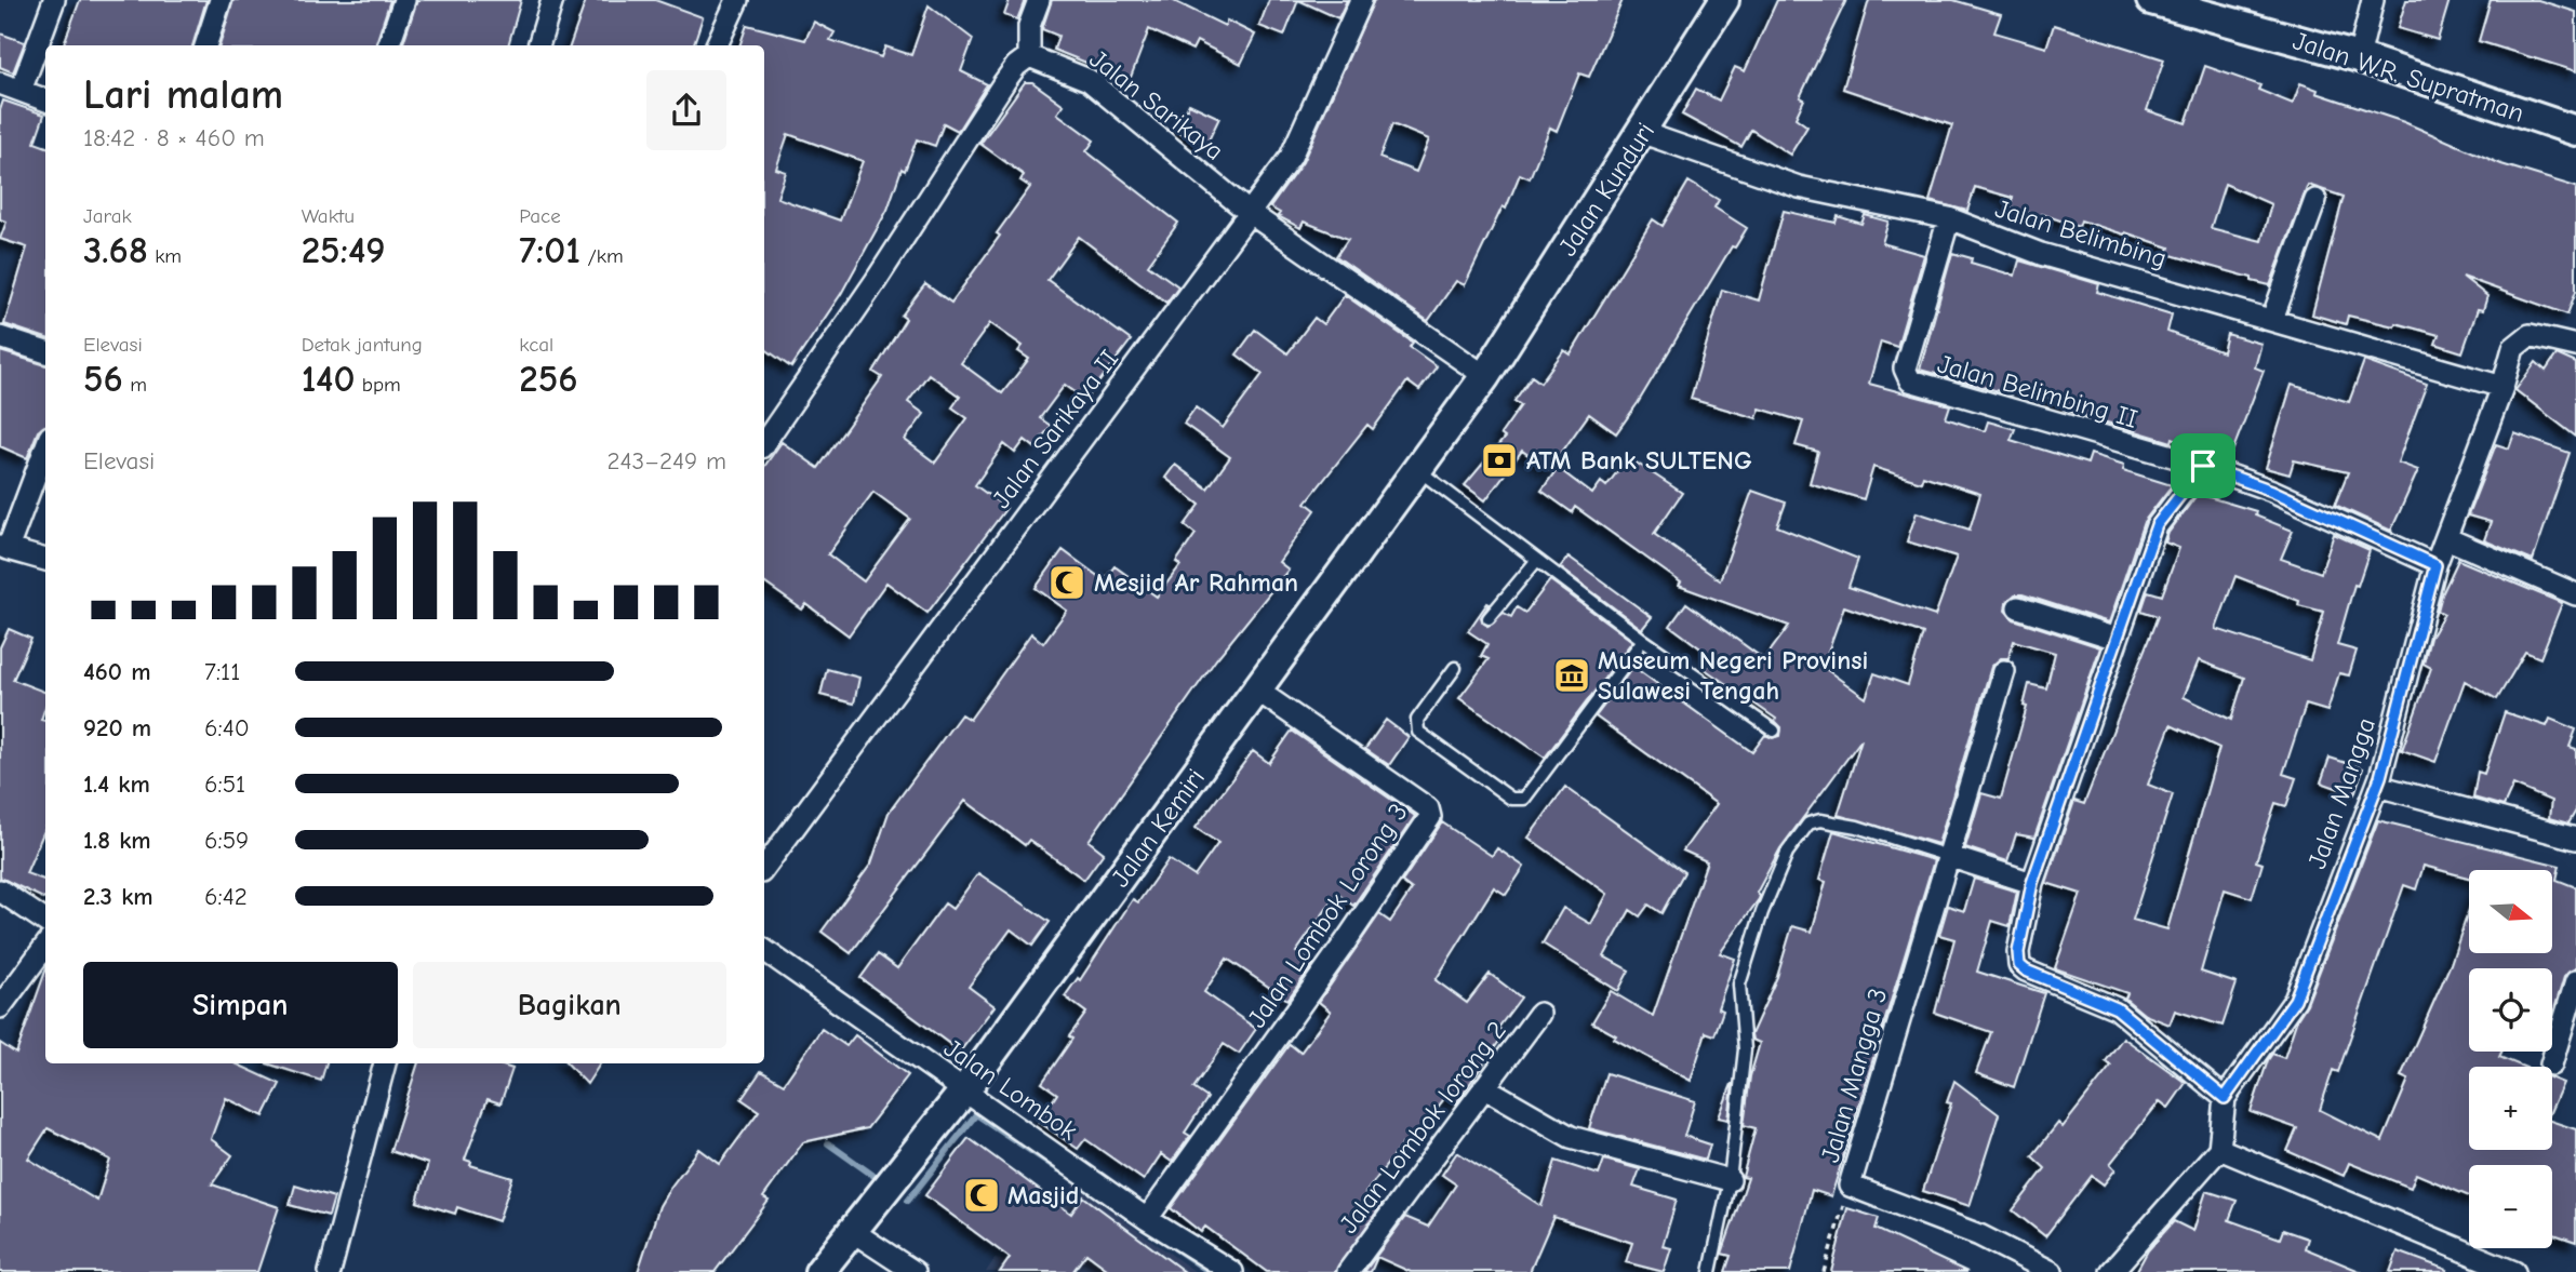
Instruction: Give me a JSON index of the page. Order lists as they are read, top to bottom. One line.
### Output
{"streets":{"street":["Jalan W.R. Supratman","Jalan Sarikaya","Jalan Kunduri","Jalan Belimbing","Jalan Belimbing II","Jalan Sarikaya II","Jalan Mangga","Jalan Kemiri","Jalan Lombok Lorong 3","Jalan Mangga 3","Jalan Lombok","Jalan Lombok lorong 2"]},"crossings":[["Jalan Sarikaya","Jalan Kunduri"],["Jalan Sarikaya","Jalan Sarikaya II"],["Jalan Sarikaya","Jalan Kemiri"],["Jalan Kunduri","Jalan Belimbing"],["Jalan Kunduri","Jalan Kemiri"],["Jalan Belimbing","Jalan Belimbing II"],["Jalan Belimbing","Jalan Mangga"],["Jalan Belimbing II","Jalan Mangga"],["Jalan Kemiri","Jalan Lombok Lorong 3"],["Jalan Kemiri","Jalan Lombok"],["Jalan Lombok Lorong 3","Jalan Lombok"]],"places":{"bank":["ATM Bank SULTENG"],"mosque":["Mesjid Ar Rahman","Masjid"],"museum":["Museum Negeri Provinsi Sulawesi Tengah"]},"north":"right","page":{"heading":["Lari malam","18:42 · 8 × 460 m"],"stats":[["Jarak","3.68 km"],["Waktu","25:49"],["Pace","7:01 /km"],["Elevasi","56 m"],["Detak jantung","140 bpm"],["kcal","256"]],"chart":["Elevasi","243–249 m"],"list":[{"name":"460 m","note":"7:11"},{"name":"920 m","note":"6:40"},{"name":"1.4 km","note":"6:51"},{"name":"1.8 km","note":"6:59"},{"name":"2.3 km","note":"6:42"}],"map_buttons":["+","−"],"buttons":["Simpan","Bagikan"]}}
